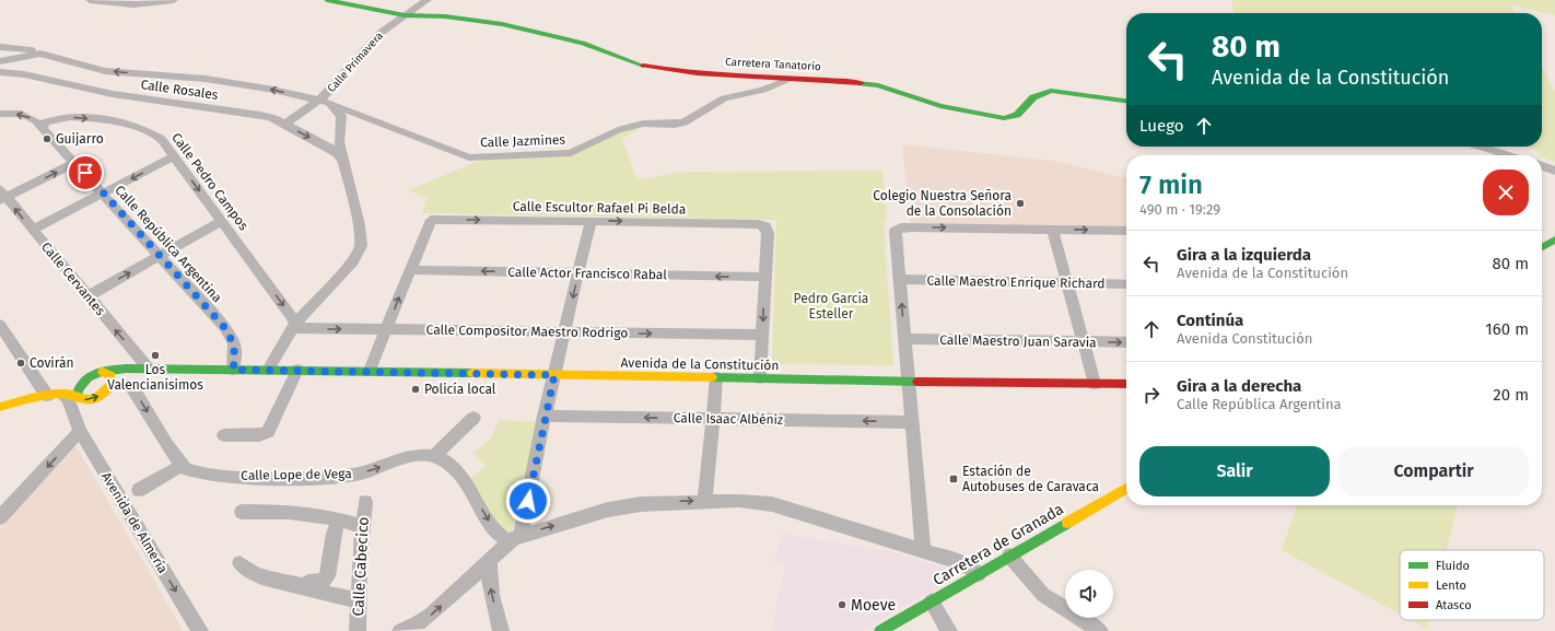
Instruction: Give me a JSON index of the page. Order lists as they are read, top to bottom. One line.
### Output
{"streets":{"street":["Calle Primavera","Carretera Tanatorio","Calle Rosales","Calle Jazmines","Calle Pedro Campos","Calle Escultor Rafael Pi Belda","Calle República Argentina","Calle Actor Francisco Rabal","Calle Cervantes","Calle Maestro Enrique Richard","Calle Compositor Maestro Rodrigo","Calle Maestro Juan Saravia","Avenida de la Constitución","Calle Isaac Albéniz","Calle Lope de Vega","Avenida de Almería","Carretera de Granada","Calle Cabecico"]},"crossings":[["Calle Primavera","Carretera Tanatorio"],["Calle Primavera","Calle Rosales"],["Calle Primavera","Calle Jazmines"],["Carretera Tanatorio","Calle Jazmines"],["Calle Pedro Campos","Calle República Argentina"],["Calle Pedro Campos","Calle Compositor Maestro Rodrigo"],["Calle Escultor Rafael Pi Belda","Calle Actor Francisco Rabal"],["Calle República Argentina","Avenida de la Constitución"]],"one_way":["Calle Jazmines","Calle Pedro Campos","Calle Escultor Rafael Pi Belda","Calle Actor Francisco Rabal","Calle Cervantes","Calle Compositor Maestro Rodrigo"],"parks":["Pedro García Esteller"],"places":{"other":["Guijarro","Colegio Nuestra Señora de la Consolación","Los Valencianísimos","Covirán","Policía local","Moeve"],"transit":["Estación de Autobuses de Caravaca"]},"legend":["Fluido","Lento","Atasco"],"page":{"turn":["80 m","Avenida de la Constitución"],"then":"Luego","heading":["7 min","490 m · 19:29"],"list":[{"name":"Gira a la izquierda","note":"Avenida de la Constitución","value":"80 m"},{"name":"Continúa","note":"Avenida Constitución","value":"160 m"},{"name":"Gira a la derecha","note":"Calle República Argentina","value":"20 m"}],"buttons":["Salir","Compartir"]}}
